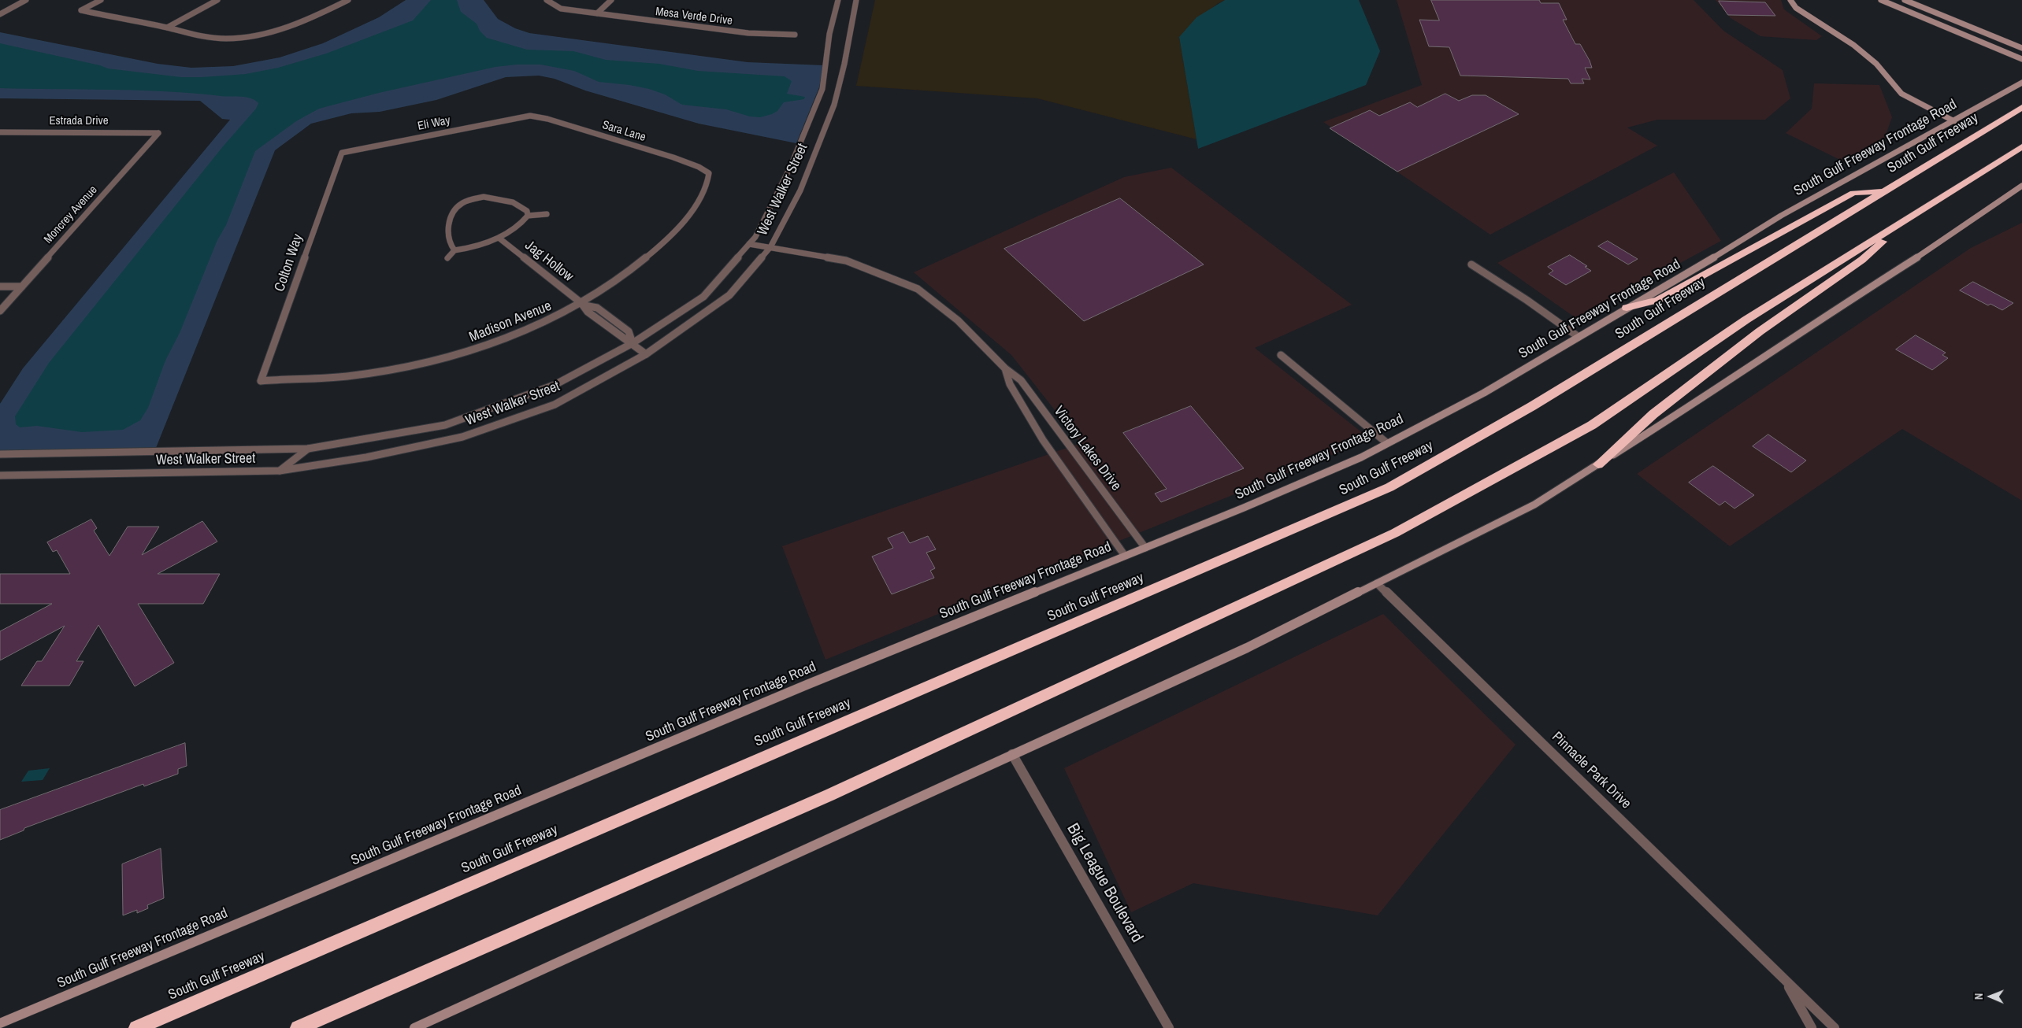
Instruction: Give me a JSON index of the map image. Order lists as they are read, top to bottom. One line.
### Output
{"streets":{"highway":["South Gulf Freeway"],"main road":["South Gulf Freeway Frontage Road"],"street":["Mesa Verde Drive","Estrada Drive","Eli Way","Sara Lane","West Walker Street","Moncrey Avenue","Jag Hollow","Colton Way","Madison Avenue","Victory Lakes Drive","Pinnacle Park Drive","Big League Boulevard"]},"crossings":[["Estrada Drive","Moncrey Avenue"],["Eli Way","Sara Lane"],["Eli Way","Colton Way"],["Sara Lane","Madison Avenue"],["South Gulf Freeway Frontage Road","Victory Lakes Drive"],["West Walker Street","Jag Hollow"],["West Walker Street","Victory Lakes Drive"],["Jag Hollow","Madison Avenue"],["Colton Way","Madison Avenue"]],"north":"left"}
